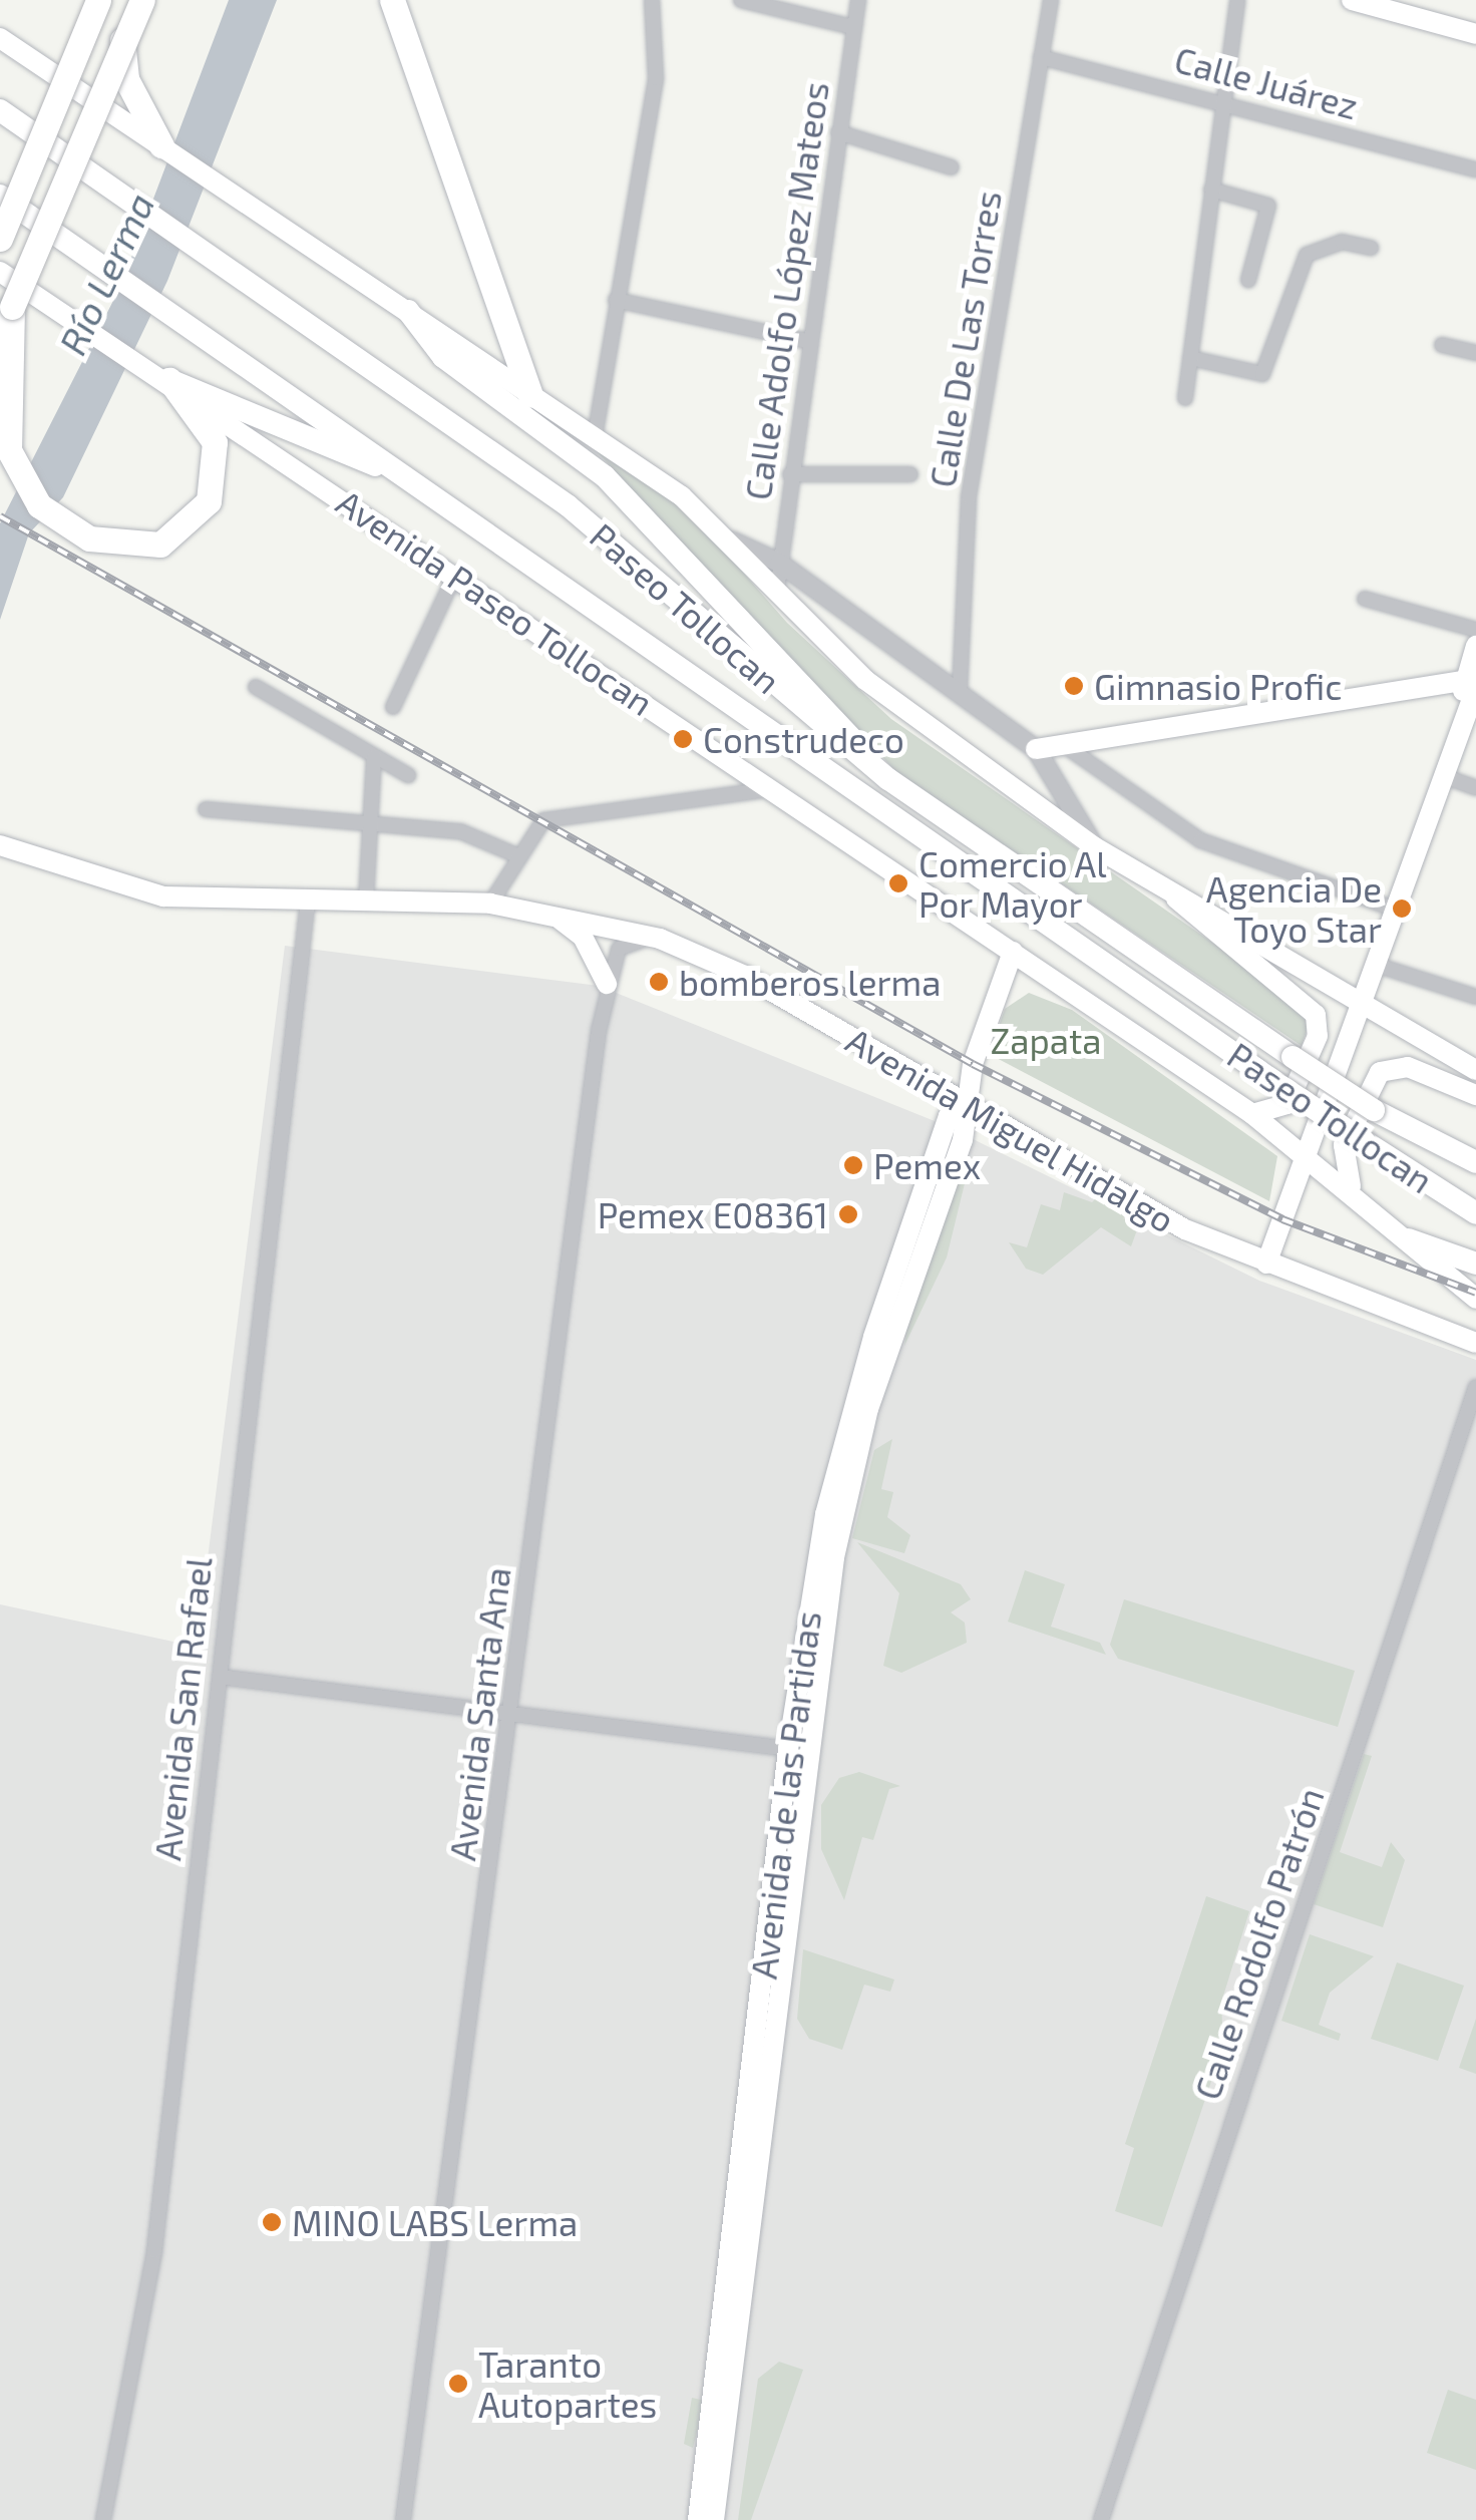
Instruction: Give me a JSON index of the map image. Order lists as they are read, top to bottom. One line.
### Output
{"streets":{"main road":["Avenida Paseo Tollocan","Paseo Tollocan","Avenida Miguel Hidalgo","Avenida de las Partidas"],"street":["Calle Juárez","Calle Adolfo López Mateos","Calle De Las Torres","Avenida San Rafael","Avenida Santa Ana","Calle Rodolfo Patrón"]},"crossings":[["Calle Juárez","Calle De Las Torres"],["Avenida Paseo Tollocan","Avenida de las Partidas"],["Avenida Miguel Hidalgo","Avenida San Rafael"],["Avenida Miguel Hidalgo","Avenida Santa Ana"],["Avenida Miguel Hidalgo","Avenida de las Partidas"]],"water":["Río Lerma"],"parks":["Zapata"],"places":["Gimnasio Profic","Construdeco","Comercio Al Por Mayor","Agencia De Toyo Star","bomberos lerma","Pemex","Pemex E08361","MINO LABS Lerma","Taranto Autopartes"]}
